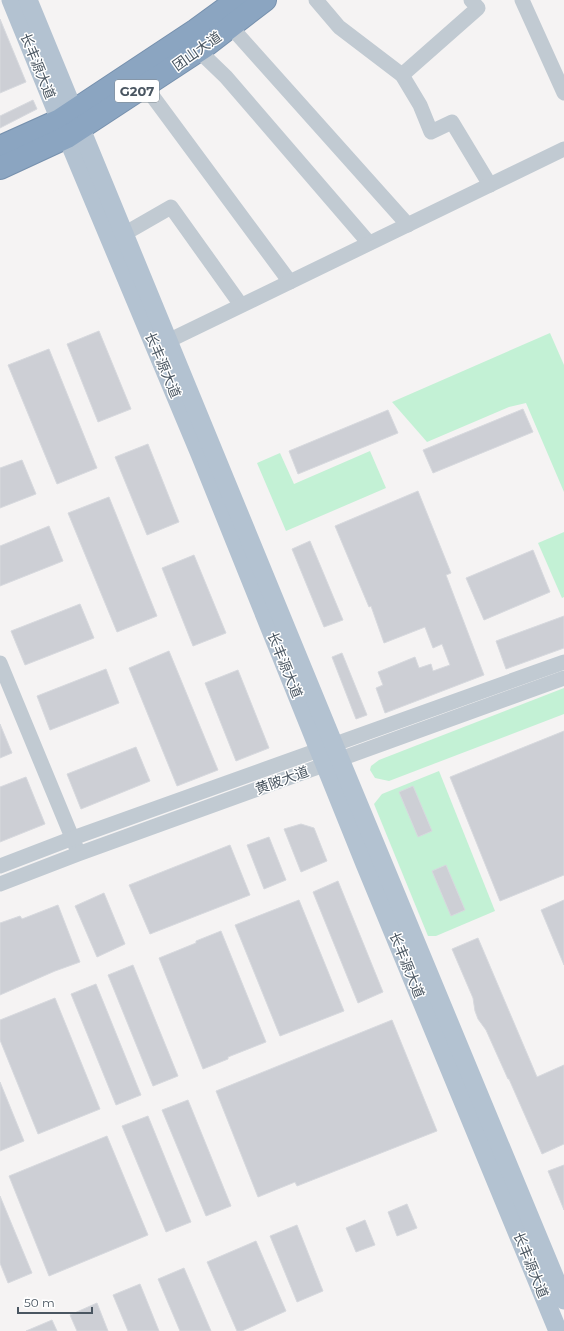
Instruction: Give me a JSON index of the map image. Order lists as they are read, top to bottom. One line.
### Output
{"streets":{"highway":["团山大道","G207"],"main road":["长丰源大道"],"street":["黄陂大道"]},"crossings":[["团山大道","长丰源大道"],["长丰源大道","黄陂大道"]],"scale_bar":"50 m"}
